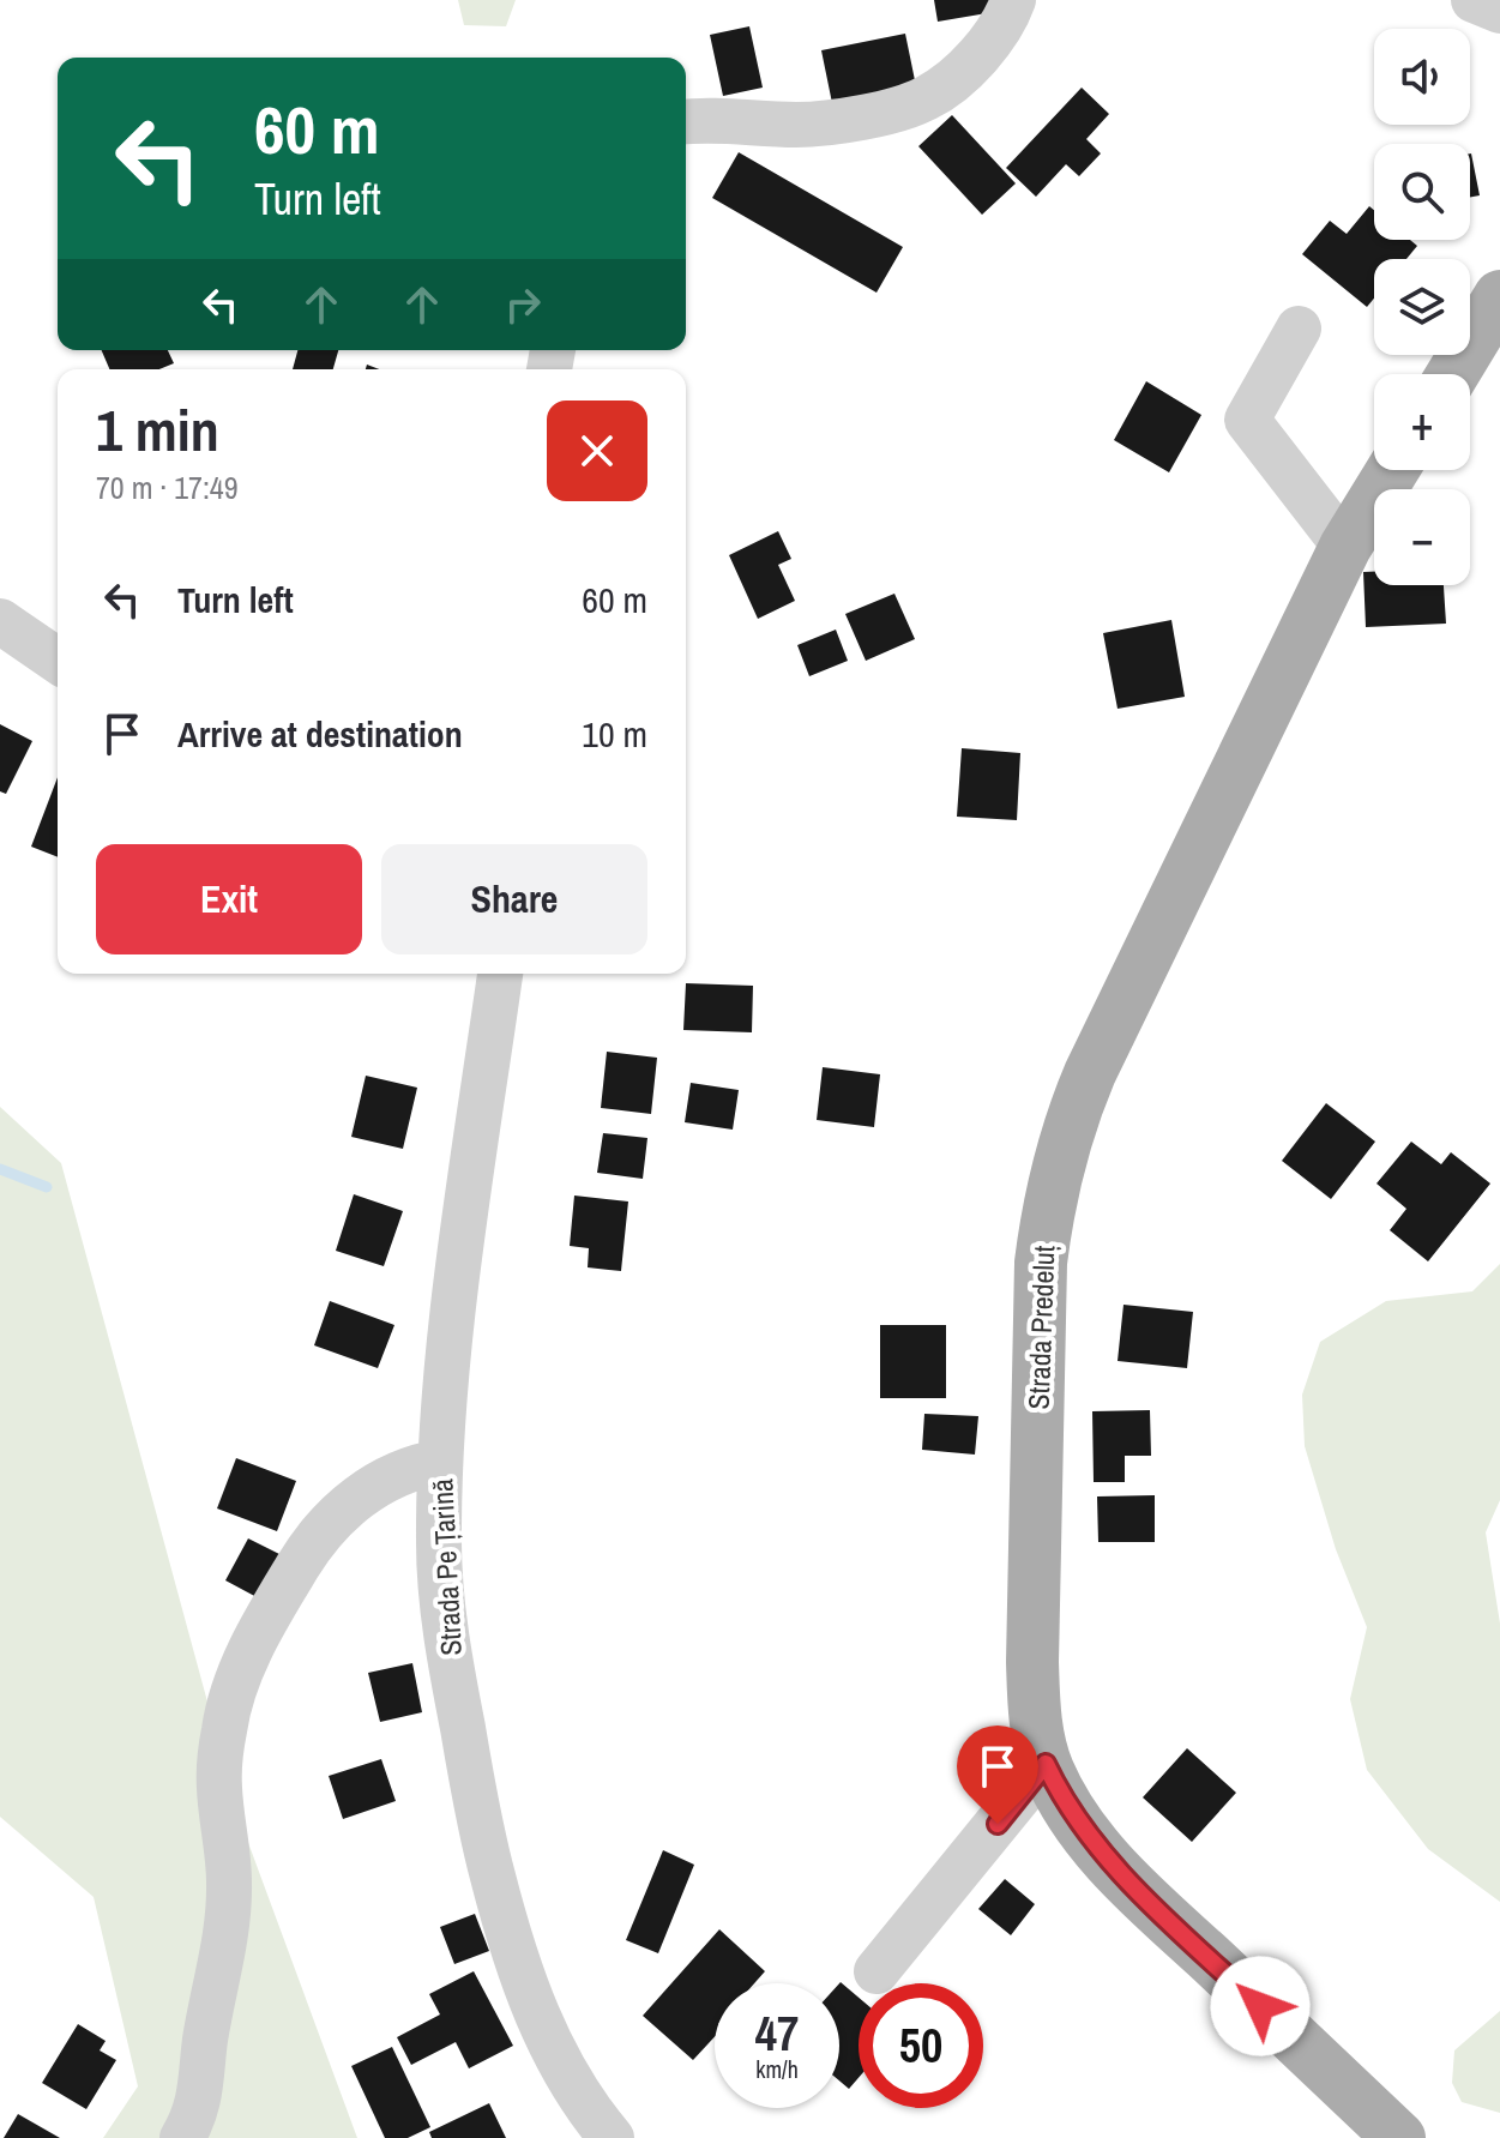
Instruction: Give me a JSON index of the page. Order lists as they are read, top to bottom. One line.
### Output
{"streets":{"main road":["Strada Predeluț"],"street":["Strada Pe Țarină"]},"page":{"map_buttons":["+","−"],"turn":["60 m","Turn left"],"heading":["1 min","70 m · 17:49"],"list":[{"name":"Turn left","value":"60 m"},{"name":"Arrive at destination","value":"10 m"}],"buttons":["Exit","Share"],"speed":"47 km/h","limit":"50"}}
